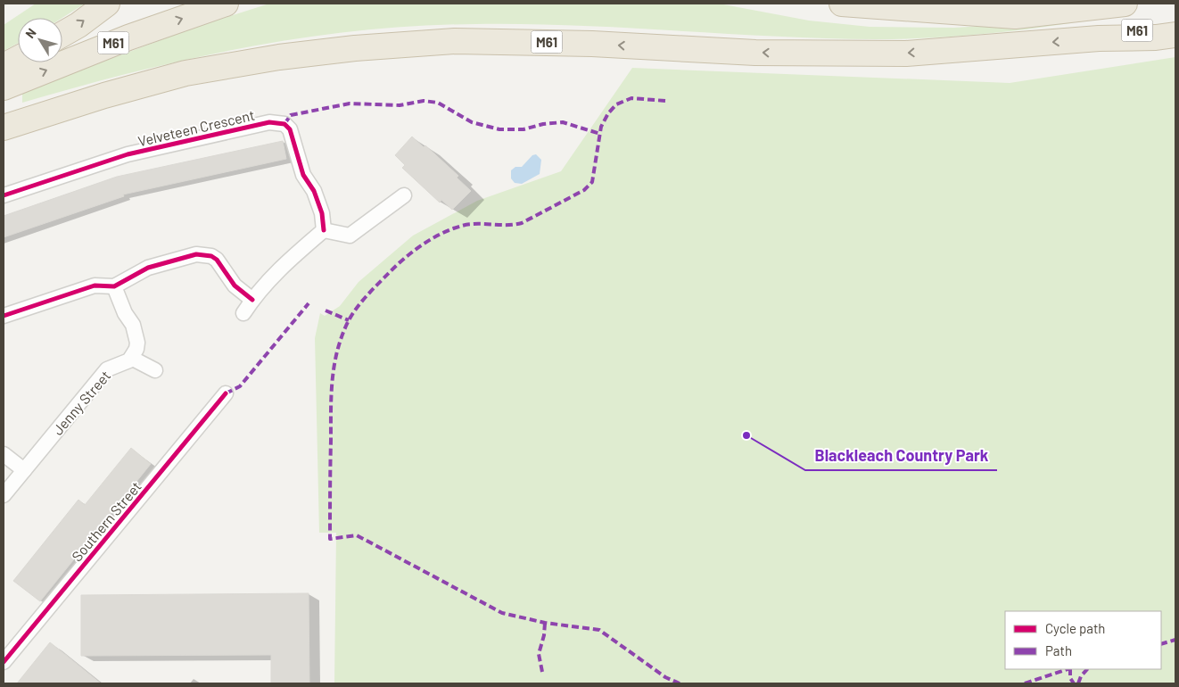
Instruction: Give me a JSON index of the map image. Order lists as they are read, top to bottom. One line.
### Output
{"streets":{"highway":["M61"],"street":["Velveteen Crescent","Jenny Street","Southern Street"]},"places":["Blackleach Country Park"],"legend":["Cycle path","Path"],"north":"top left"}
